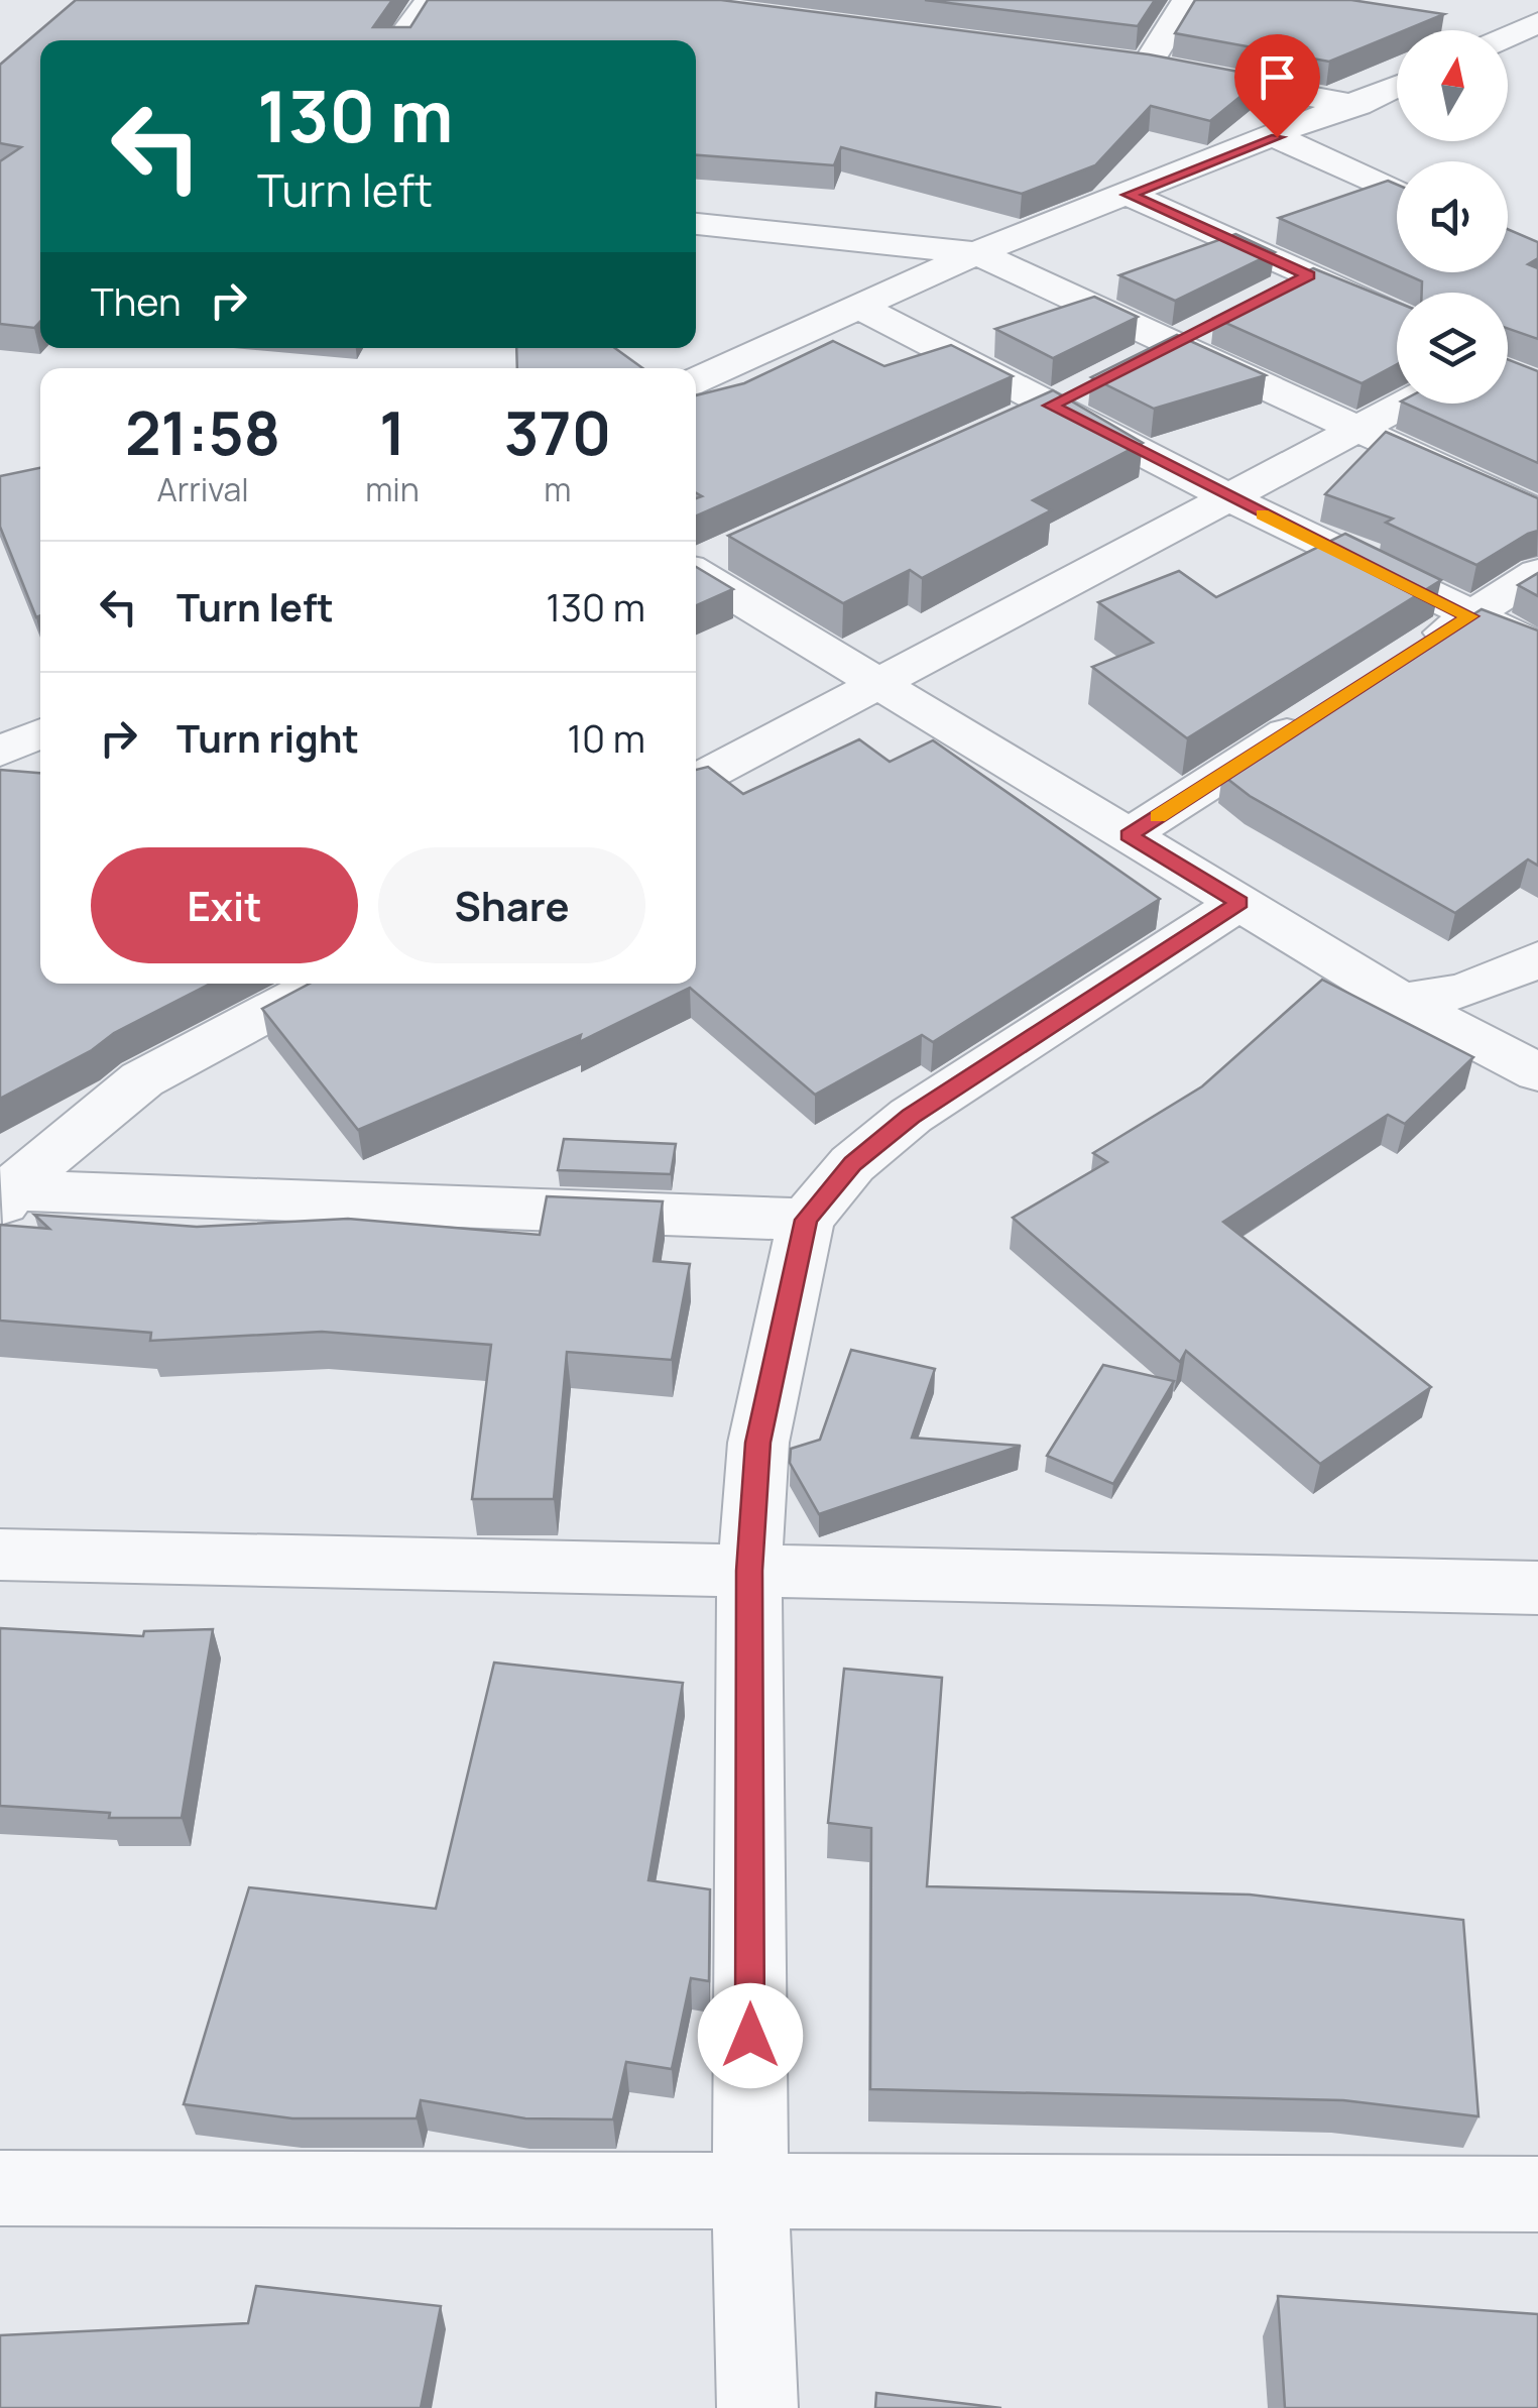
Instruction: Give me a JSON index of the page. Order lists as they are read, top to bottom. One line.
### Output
{"north":"top","page":{"turn":["130 m","Turn left"],"then":"Then","eta":["21:58","Arrival","1","min","370","m"],"list":[{"name":"Turn left","value":"130 m"},{"name":"Turn right","value":"10 m"}],"buttons":["Exit","Share"]}}
